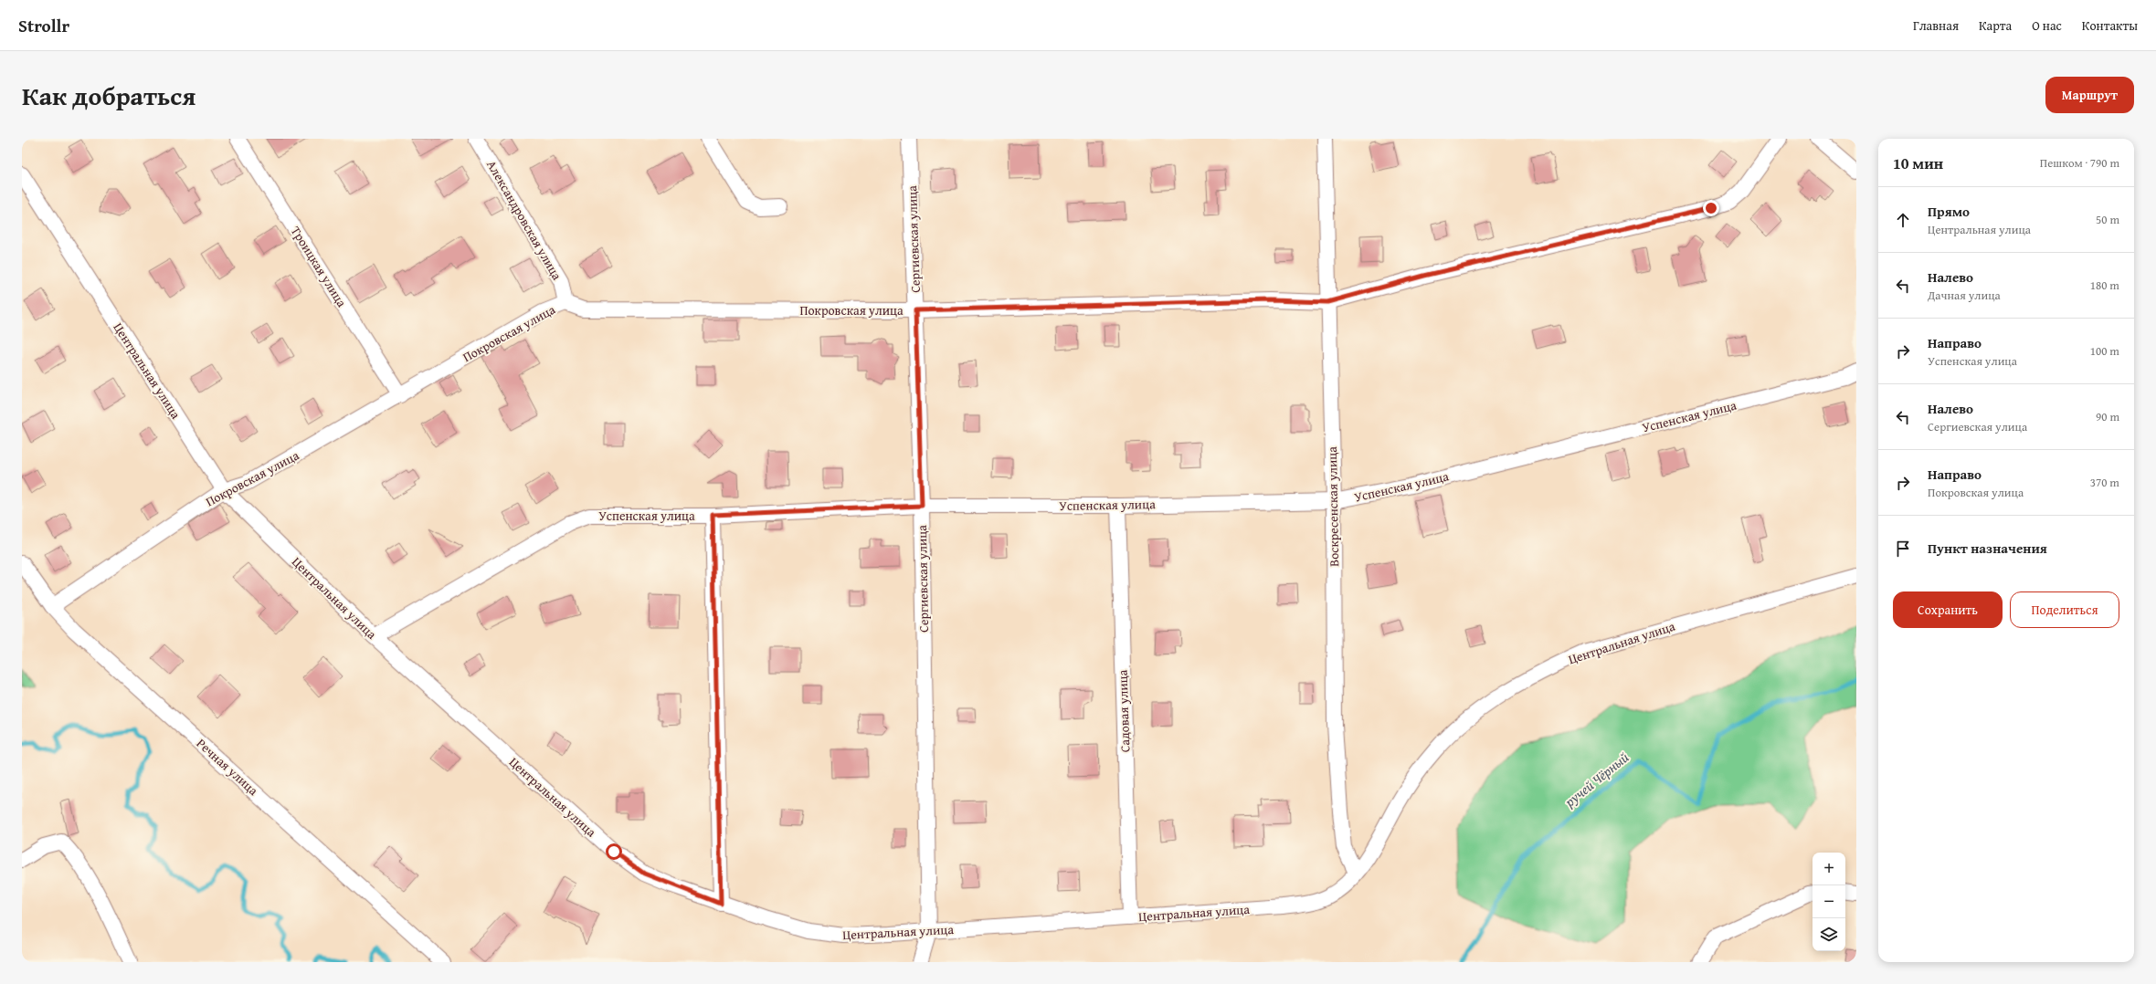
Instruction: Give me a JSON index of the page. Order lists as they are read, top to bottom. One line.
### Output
{"streets":{"street":["Александровская улица","Сергиевская улица","Троицкая улица","Покровская улица","Центральная улица","Успенская улица","Воскресенская улица","Садовая улица","Речная улица"]},"crossings":[["Александровская улица","Покровская улица"],["Сергиевская улица","Покровская улица"],["Сергиевская улица","Центральная улица"],["Сергиевская улица","Успенская улица"],["Троицкая улица","Покровская улица"],["Покровская улица","Центральная улица"],["Покровская улица","Воскресенская улица"],["Покровская улица","Речная улица"],["Центральная улица","Успенская улица"],["Центральная улица","Воскресенская улица"],["Центральная улица","Садовая улица"],["Успенская улица","Воскресенская улица"],["Успенская улица","Садовая улица"]],"water":["ручей Чёрный"],"page":{"header":"Strollr","nav":["Главная","Карта","О нас","Контакты"],"title":"Как добраться","buttons":["Маршрут",["Сохранить","Поделиться"]],"heading":["10 мин","Пешком · 790 m"],"list":[["Прямо","Центральная улица","50 m"],["Налево","Дачная улица","180 m"],["Направо","Успенская улица","100 m"],["Налево","Сергиевская улица","90 m"],["Направо","Покровская улица","370 m"],"Пункт назначения"],"map_buttons":["+","−"]}}
